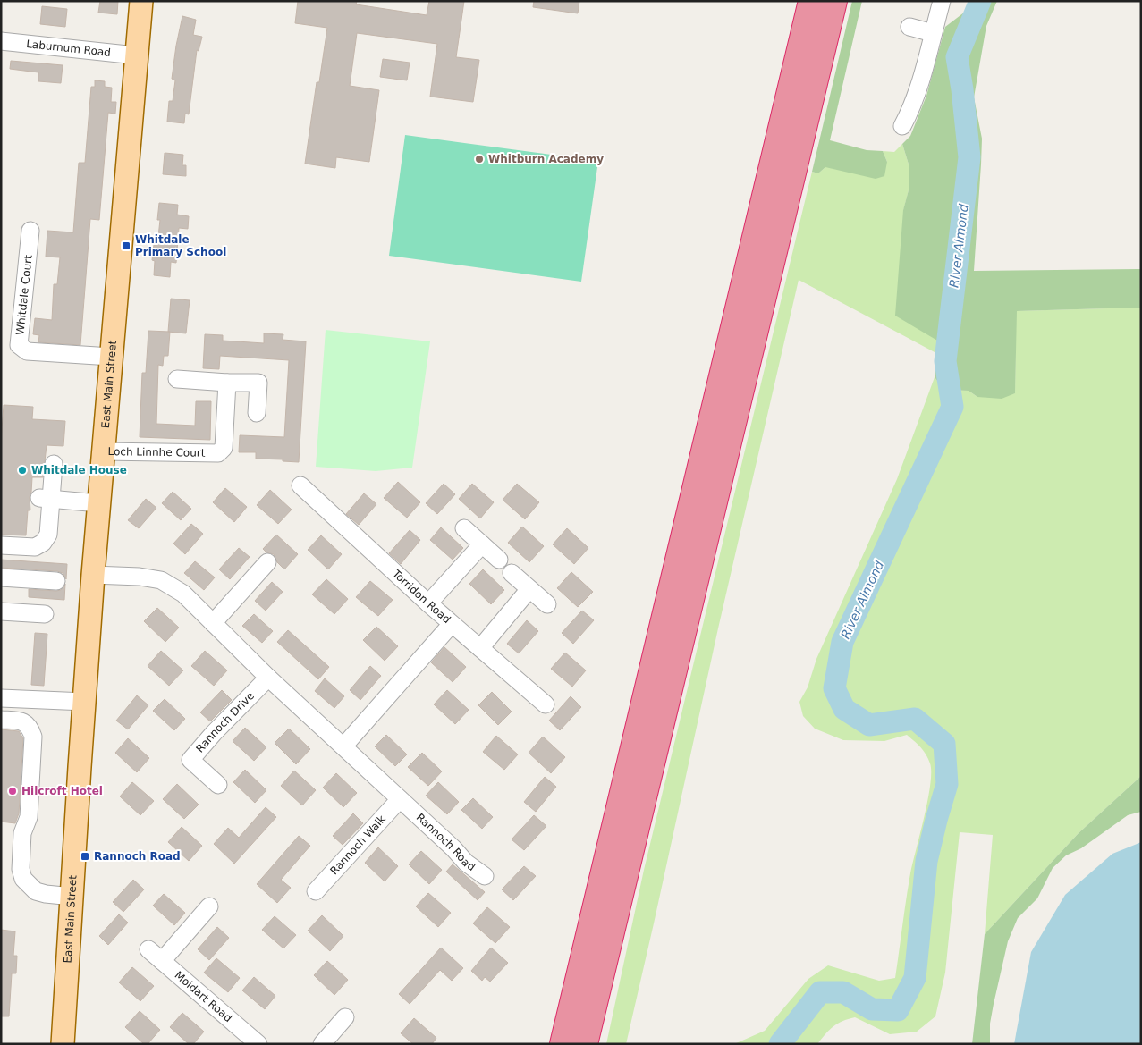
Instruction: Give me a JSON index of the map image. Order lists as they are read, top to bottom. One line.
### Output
{"streets":{"main road":["East Main Street"],"street":["Laburnum Road","Whitdale Court","Loch Linnhe Court","Torridon Road","Rannoch Drive","Rannoch Road","Rannoch Walk","Moidart Road"]},"crossings":[["Laburnum Road","East Main Street"],["Whitdale Court","East Main Street"],["East Main Street","Loch Linnhe Court"],["East Main Street","Rannoch Road"],["Rannoch Drive","Rannoch Road"],["Rannoch Road","Rannoch Walk"]],"water":["River Almond"],"places":{"other":["Whitburn Academy","Whitdale House","Hilcroft Hotel"],"transit":["Whitdale Primary School","Rannoch Road"]}}
